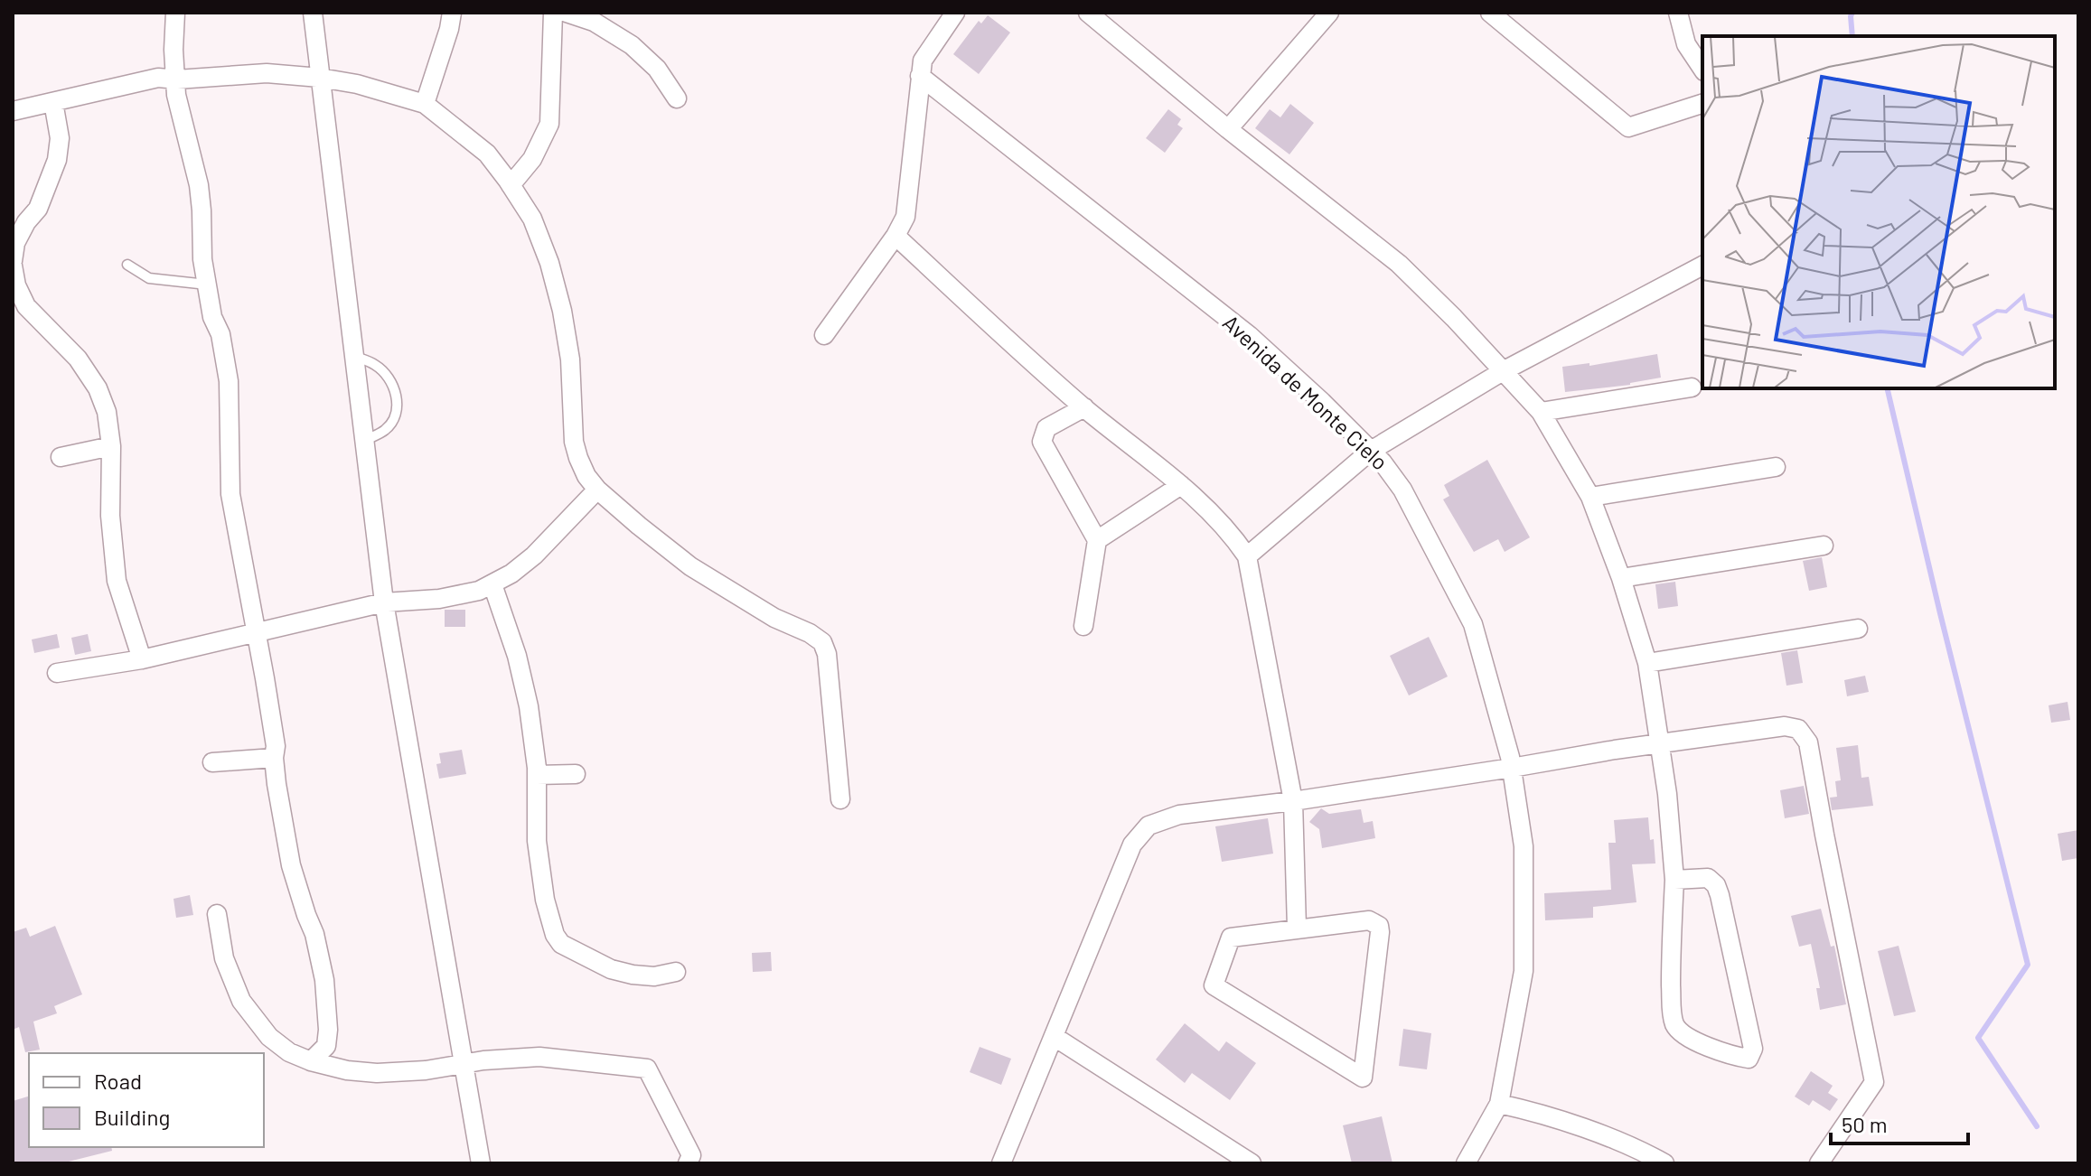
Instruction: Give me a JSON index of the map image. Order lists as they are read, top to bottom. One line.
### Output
{"streets":{"street":["Avenida de Monte Cielo"]},"legend":["Road","Building"],"scale_bar":"50 m"}
